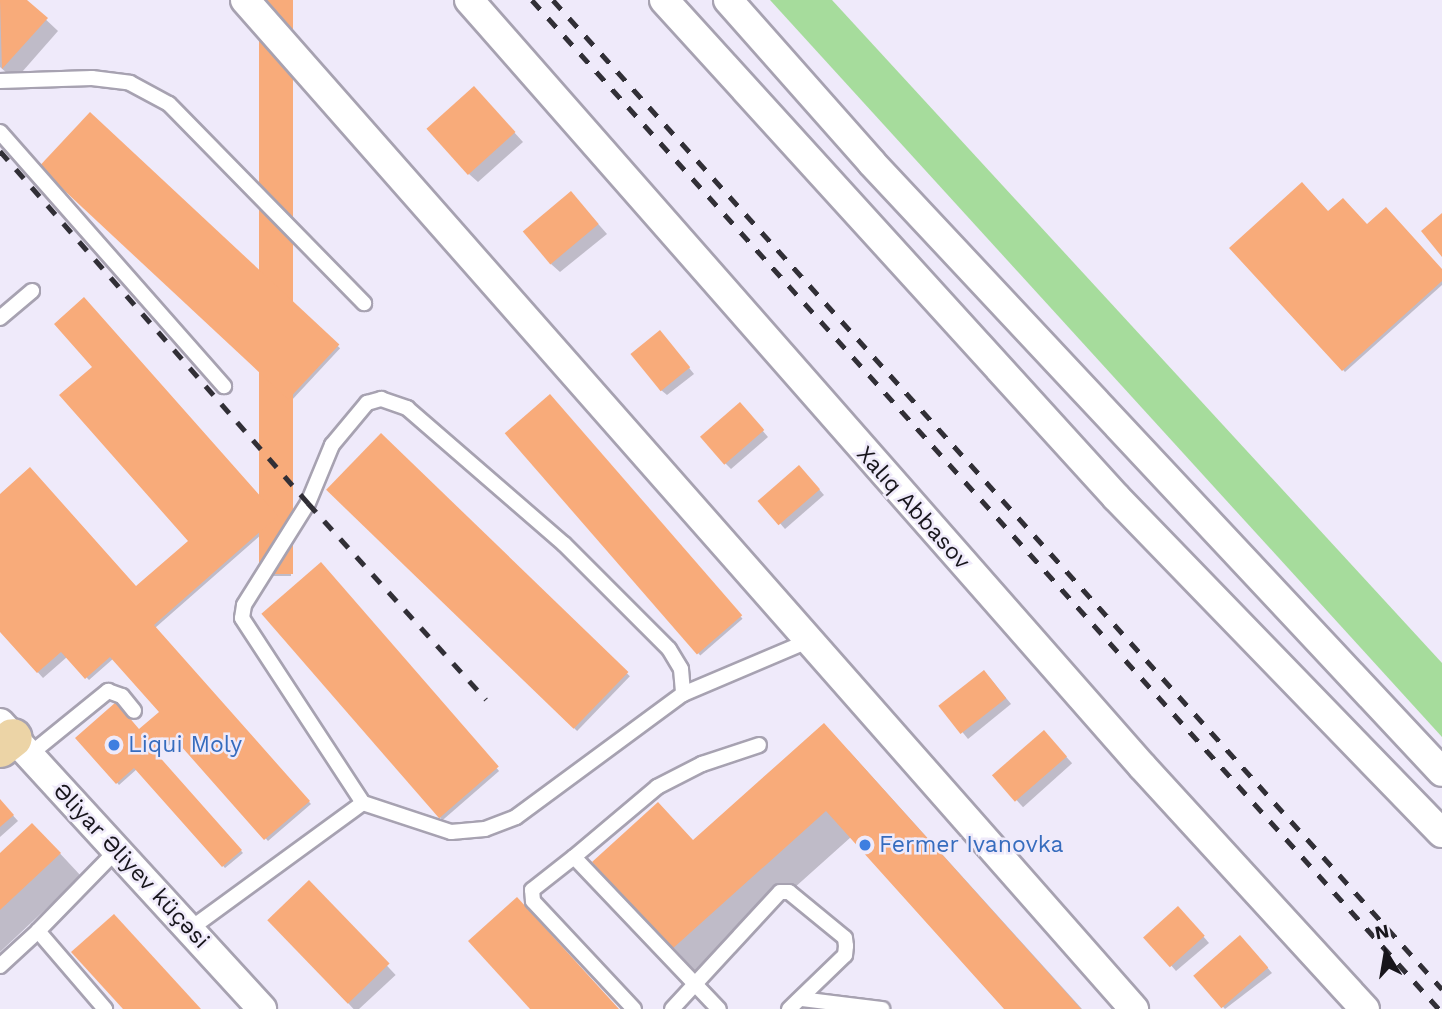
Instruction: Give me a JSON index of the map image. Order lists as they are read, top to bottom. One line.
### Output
{"streets":{"street":["Xalıq Abbasov","Əliyar Əliyev küçəsi"]},"places":["Liqui Moly","Fermer Ivanovka"],"north":"top"}
